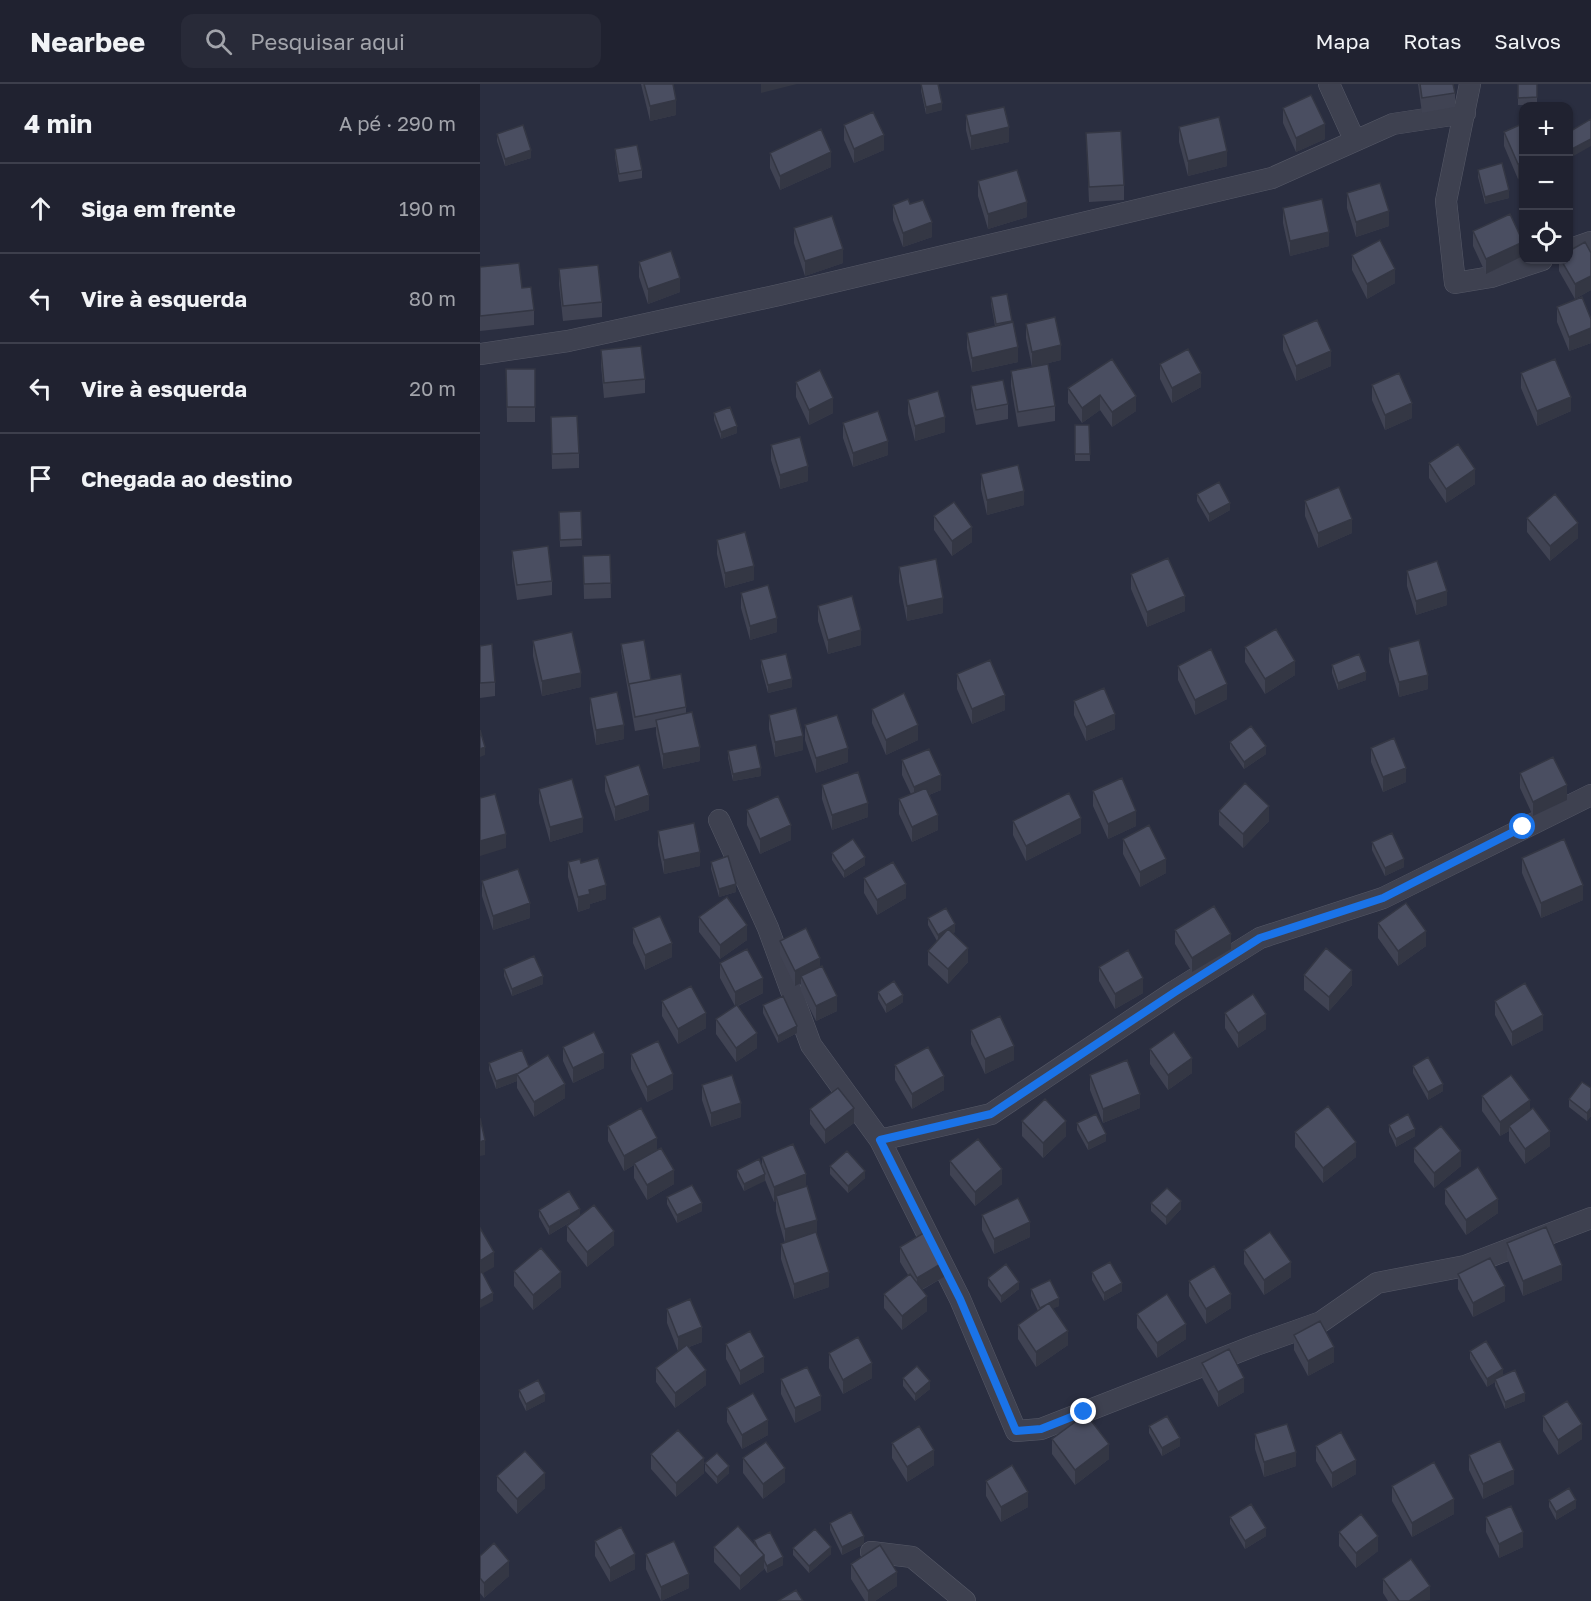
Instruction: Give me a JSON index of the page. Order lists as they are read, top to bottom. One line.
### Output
{"page":{"header":"Nearbee","search":"Pesquisar aqui","nav":["Mapa","Rotas","Salvos"],"heading":["4 min","A pé · 290 m"],"map_buttons":["+","−"],"list":[["Siga em frente","190 m"],["Vire à esquerda","80 m"],["Vire à esquerda","20 m"],"Chegada ao destino"]}}
